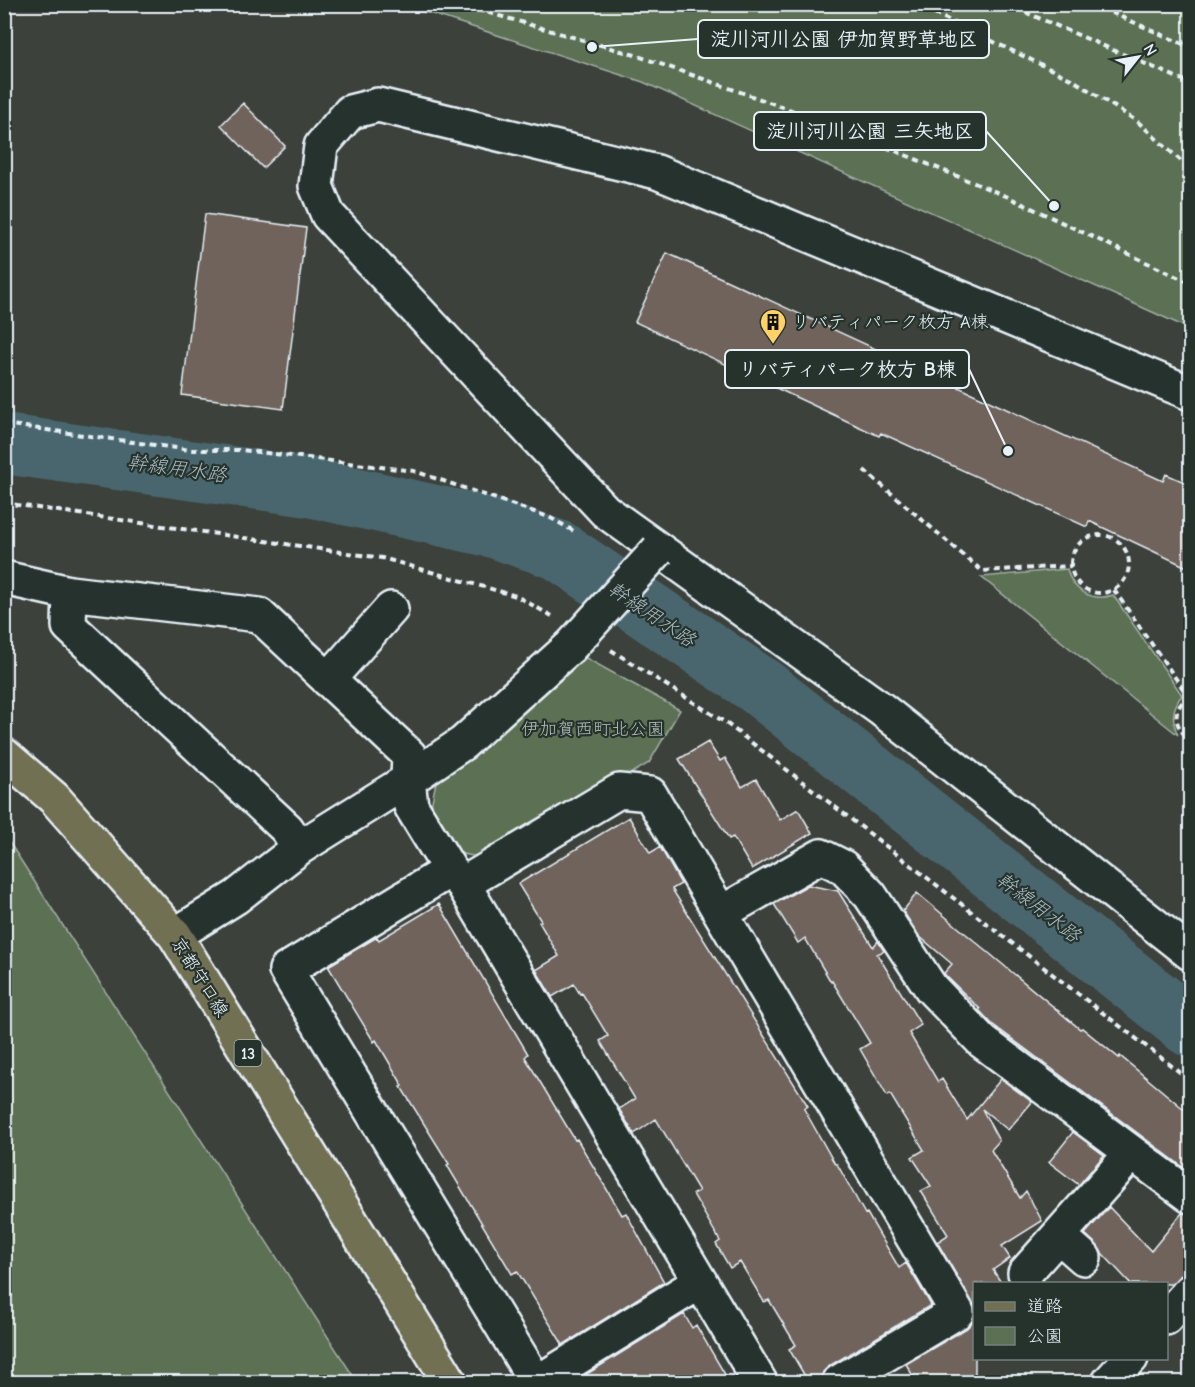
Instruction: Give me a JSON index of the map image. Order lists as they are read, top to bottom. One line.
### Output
{"streets":{"main road":["京都守口線","13"]},"water":["幹線用水路"],"parks":["伊加賀西町北公園"],"places":{"other":["淀川河川公園 伊加賀野草地区","淀川河川公園 三矢地区","リバティパーク枚方 B棟"],"building":["リバティパーク枚方 A棟"]},"legend":["道路","公園"],"north":"top right"}
